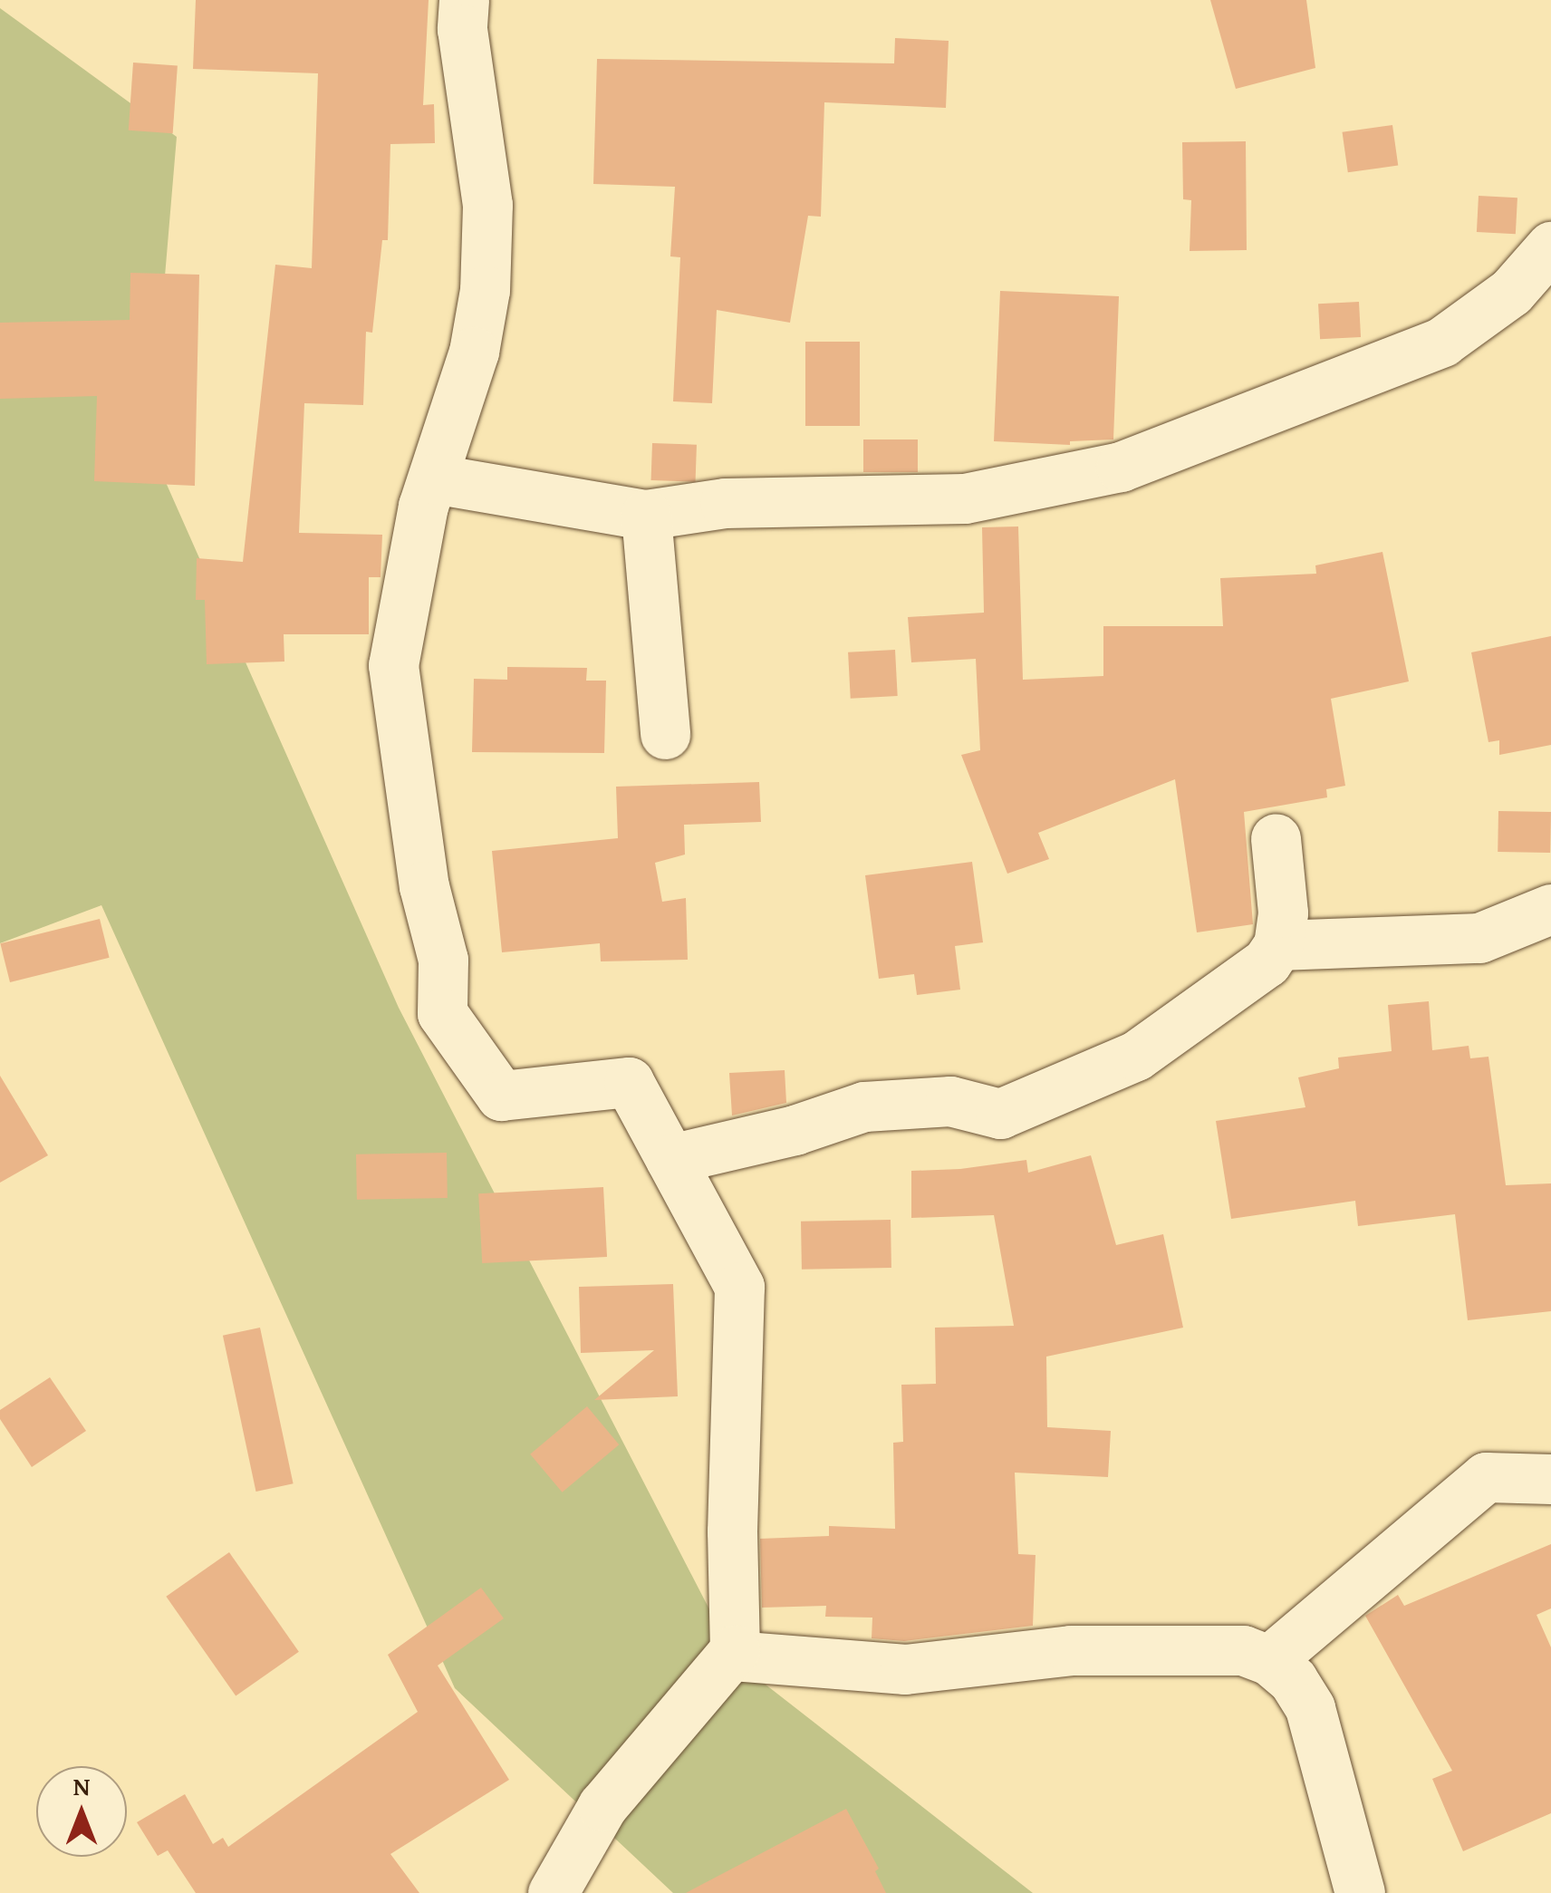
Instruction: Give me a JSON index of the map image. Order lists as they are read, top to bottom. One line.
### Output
{"north":"top"}
